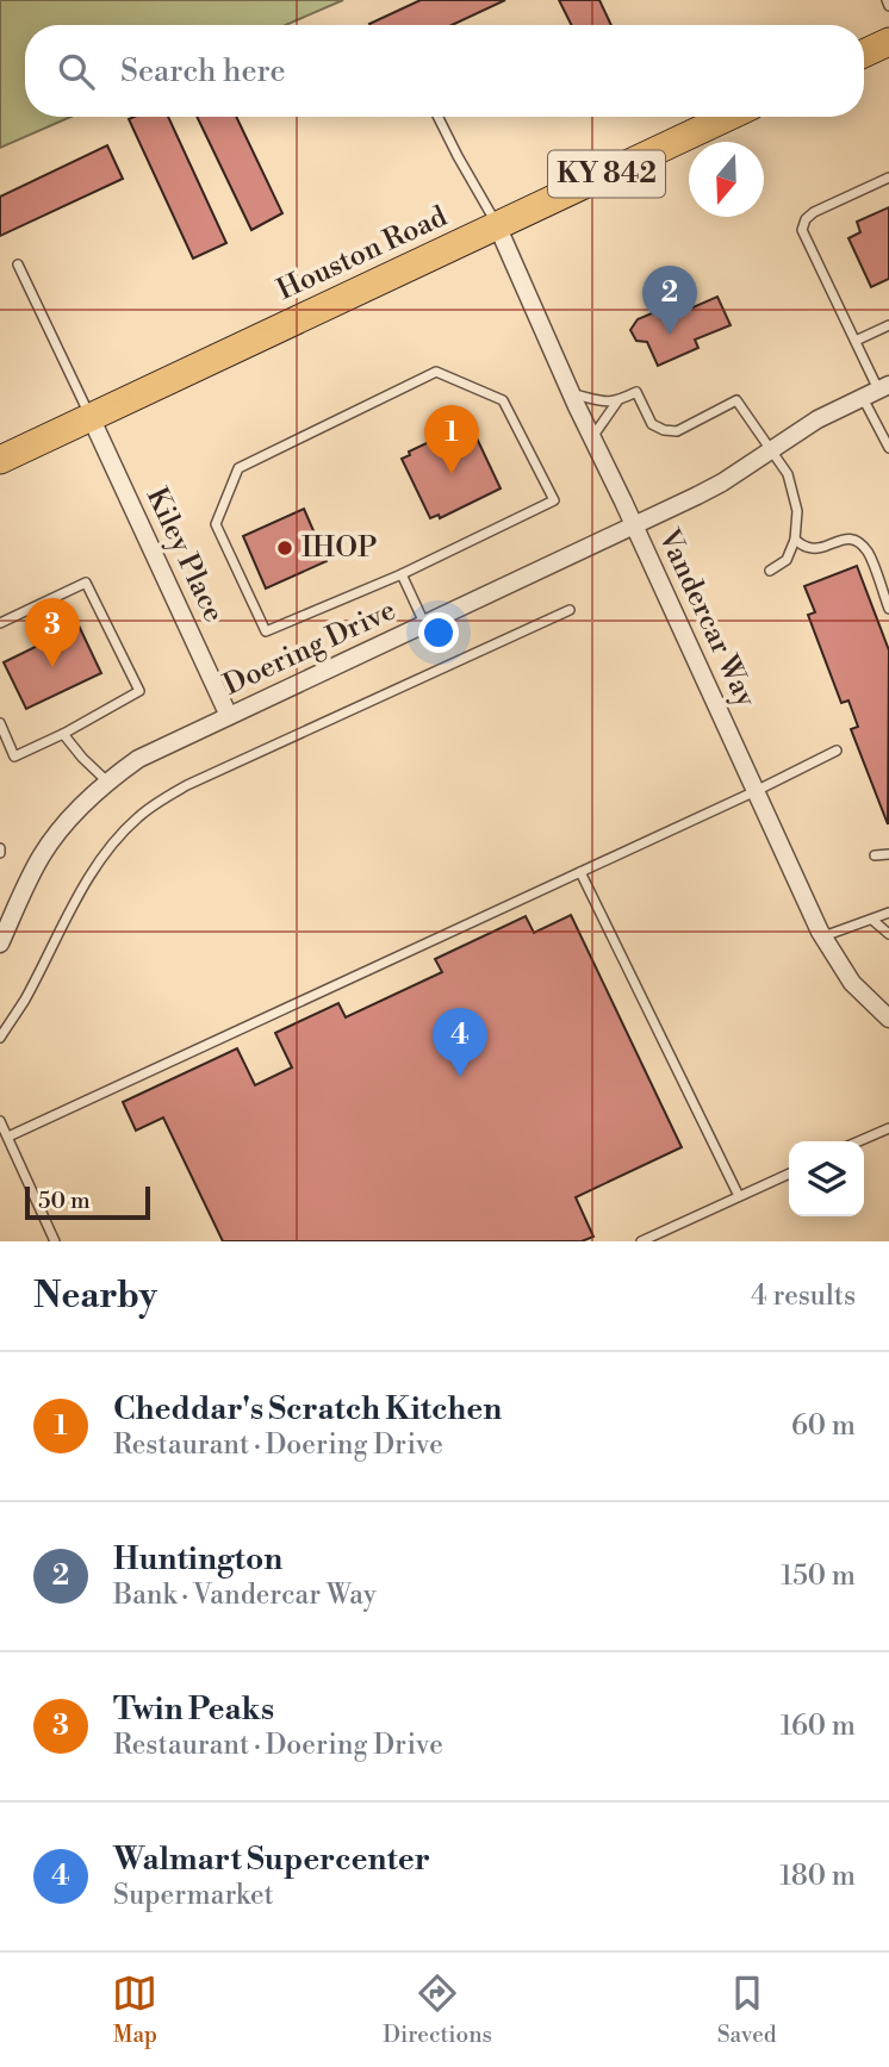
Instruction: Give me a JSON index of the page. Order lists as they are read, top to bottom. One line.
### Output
{"streets":{"main road":["KY 842","Houston Road"],"street":["Kiley Place","Vandercar Way","Doering Drive"]},"crossings":[["Houston Road","Kiley Place"],["Houston Road","Vandercar Way"],["Kiley Place","Doering Drive"],["Vandercar Way","Doering Drive"]],"places":["IHOP"],"scale_bar":"50 m","north":"bottom","page":{"search":"Search here","pins":["2","1","3","4"],"scale":"50 m","heading":["Nearby","4 results"],"list":[{"mark":"1","name":"Cheddar's Scratch Kitchen","note":"Restaurant · Doering Drive","value":"60 m"},{"mark":"2","name":"Huntington","note":"Bank · Vandercar Way","value":"150 m"},{"mark":"3","name":"Twin Peaks","note":"Restaurant · Doering Drive","value":"160 m"},{"mark":"4","name":"Walmart Supercenter","note":"Supermarket","value":"180 m"}],"nav":["Map","Directions","Saved"]}}
